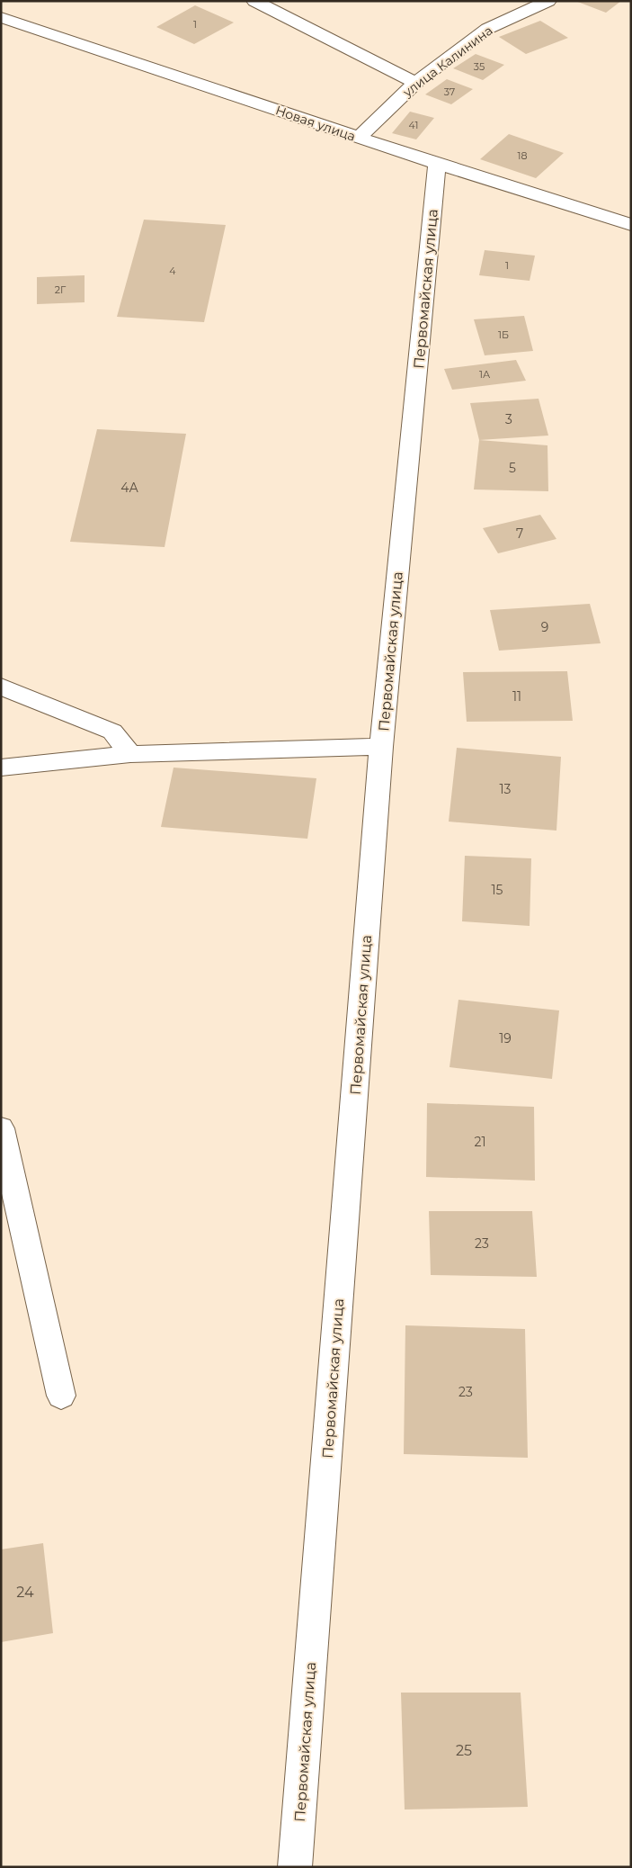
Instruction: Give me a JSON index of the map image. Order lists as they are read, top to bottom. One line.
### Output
{"streets":{"street":["улица Калинина","Новая улица","Первомайская улица"]},"crossings":[["улица Калинина","Новая улица"],["Новая улица","Первомайская улица"]],"house_numbers":["1","35","37","41","18","1","4","2Г","1Б","1А","3","5","4А","7","9","11","13","15","19","21","23","23","24","25"]}
